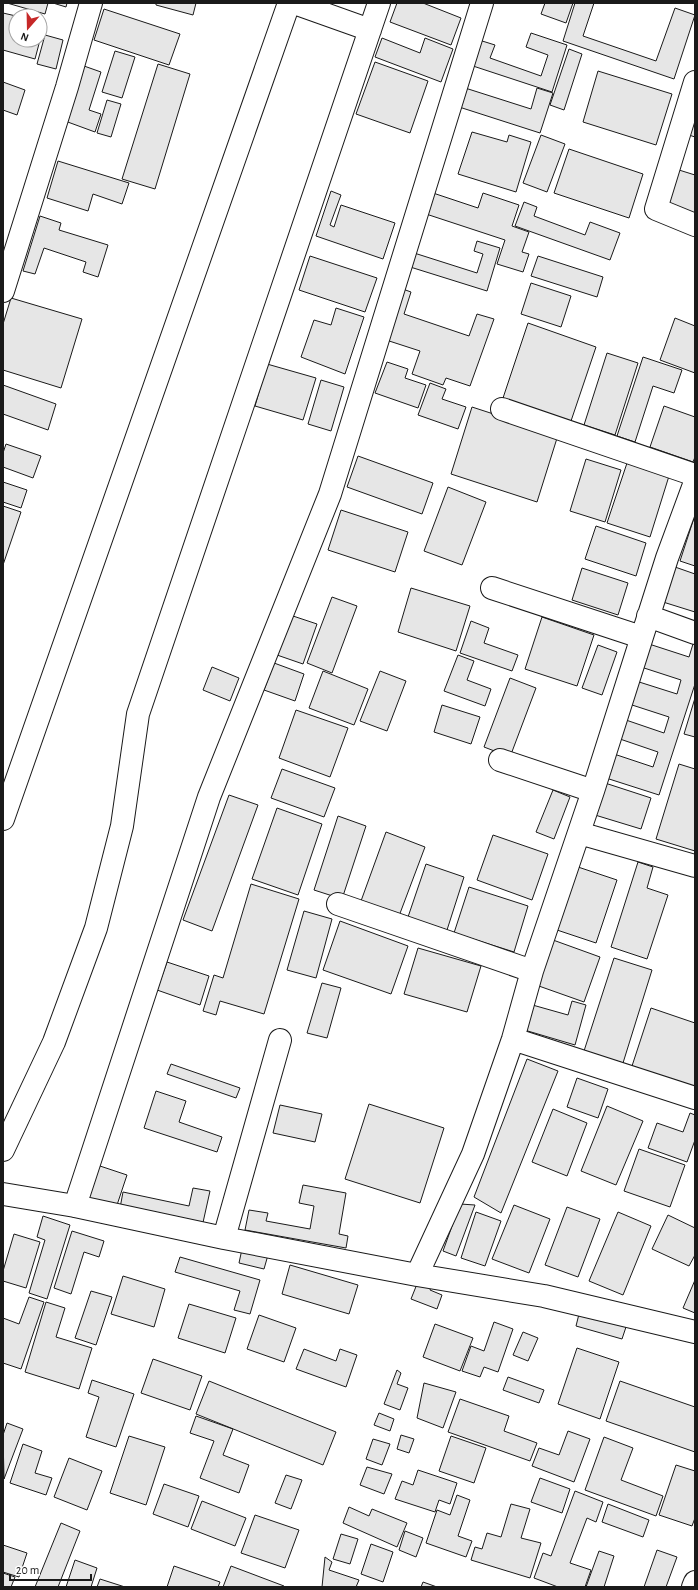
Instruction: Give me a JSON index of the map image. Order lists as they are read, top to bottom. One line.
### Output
{"scale_bar":"20 m","north":"bottom"}
